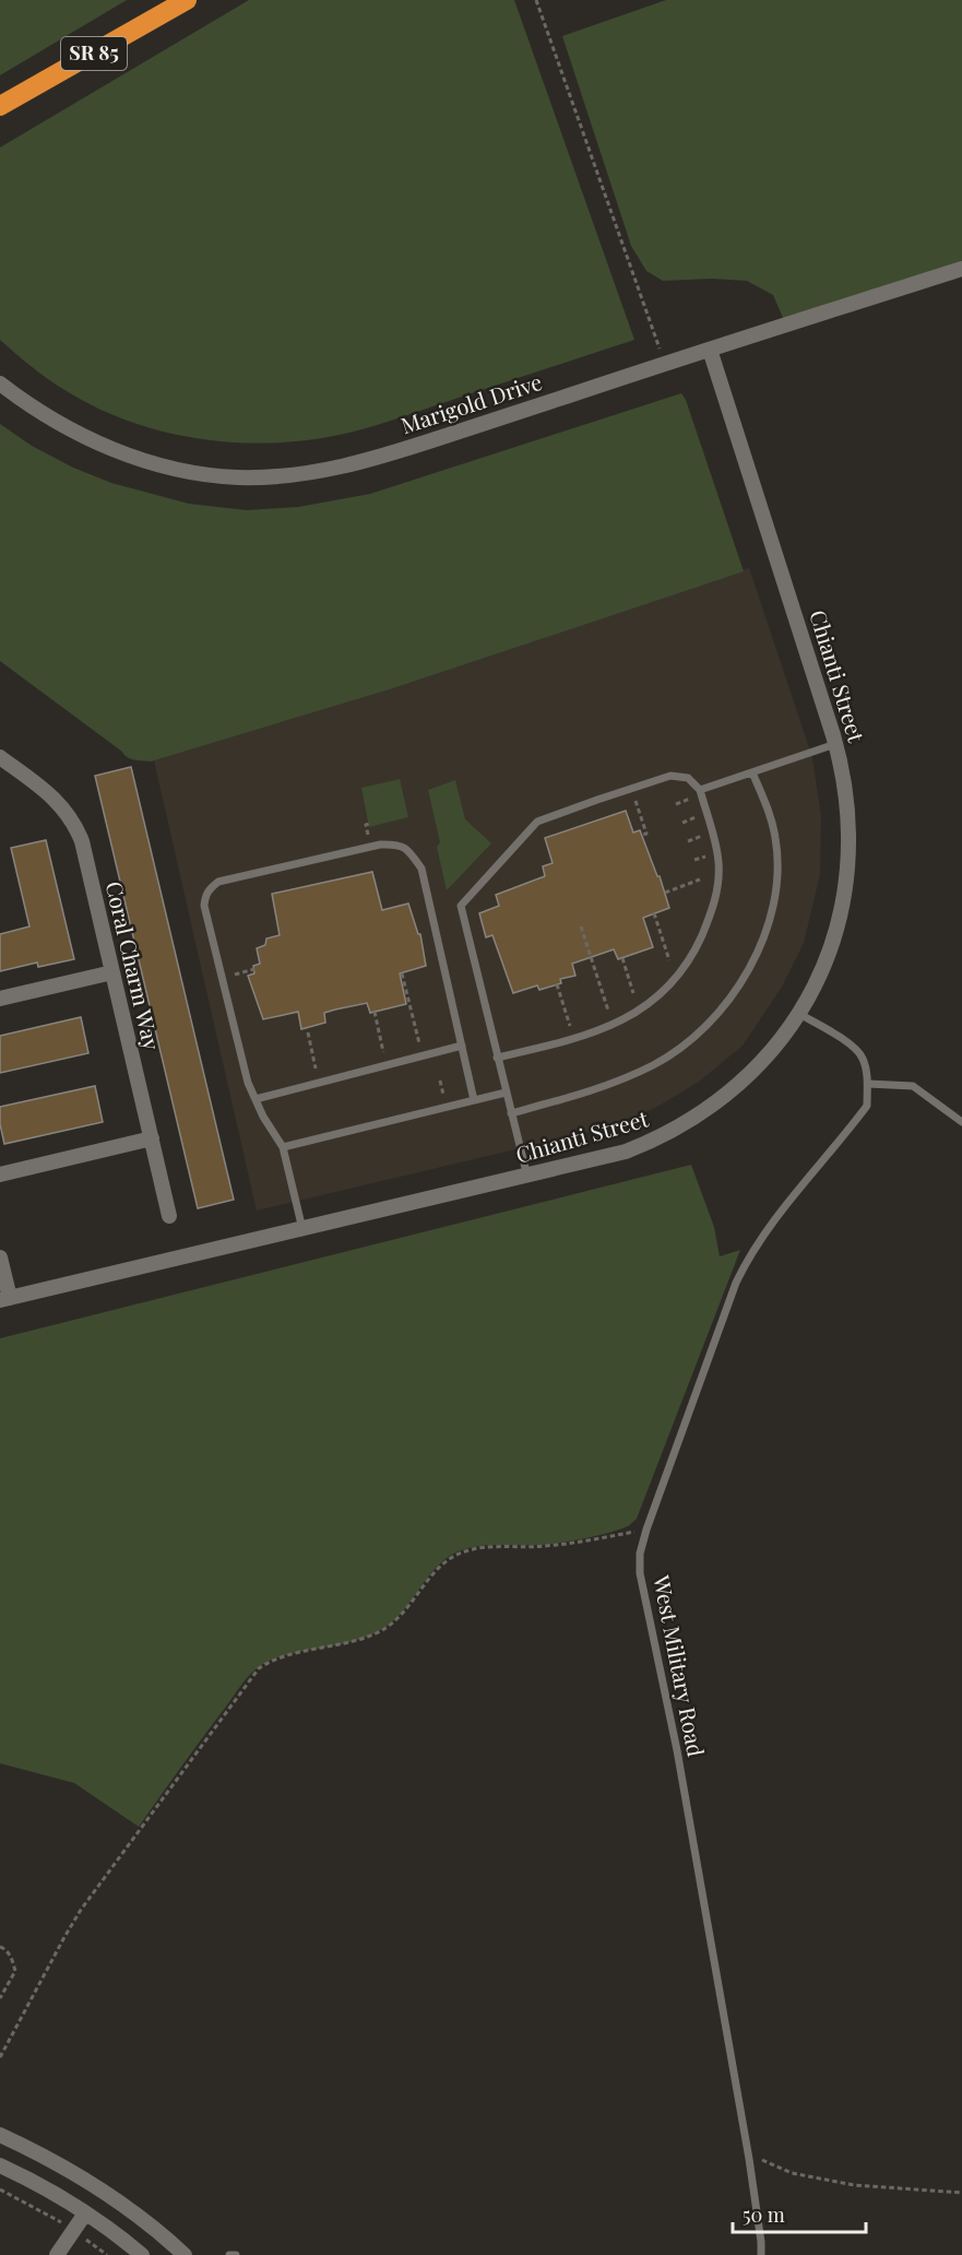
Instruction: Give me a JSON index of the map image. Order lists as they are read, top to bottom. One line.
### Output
{"streets":{"highway":["SR 85"],"street":["Marigold Drive","Chianti Street","Coral Charm Way"],"lane":["West Military Road"]},"crossings":[["Marigold Drive","Chianti Street"]],"scale_bar":"50 m"}
